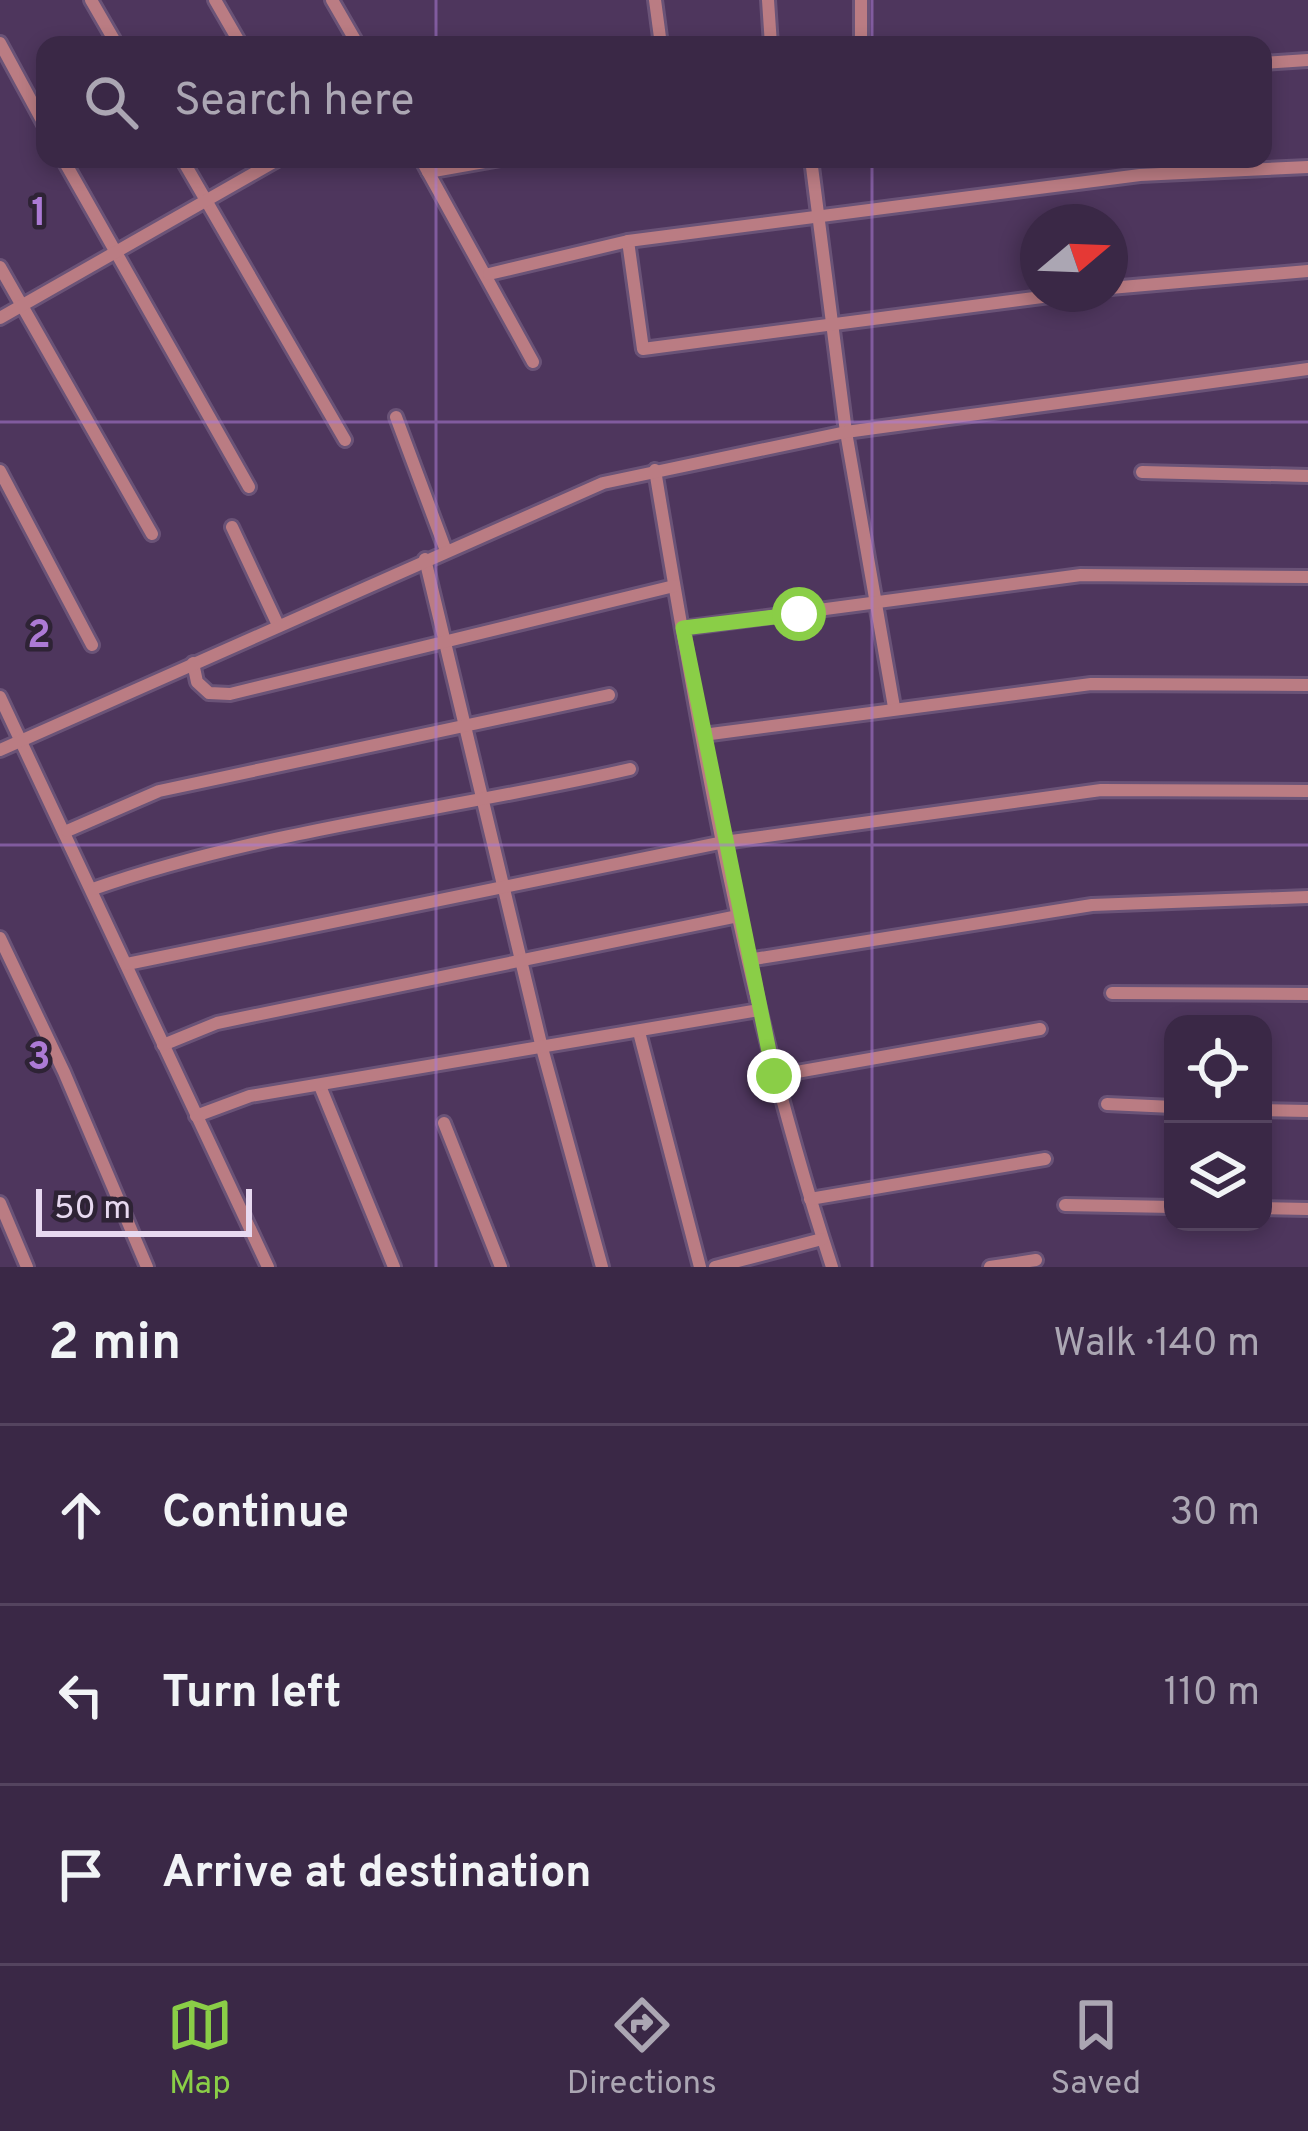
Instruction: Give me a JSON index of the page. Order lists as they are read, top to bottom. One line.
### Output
{"scale_bar":"50 m","north":"right","page":{"search":"Search here","scale":"50 m","heading":["2 min","Walk · 140 m"],"list":[["Continue","30 m"],["Turn left","110 m"],"Arrive at destination"],"nav":["Map","Directions","Saved"]},"grid":{"rows":["1","2","3"]}}
